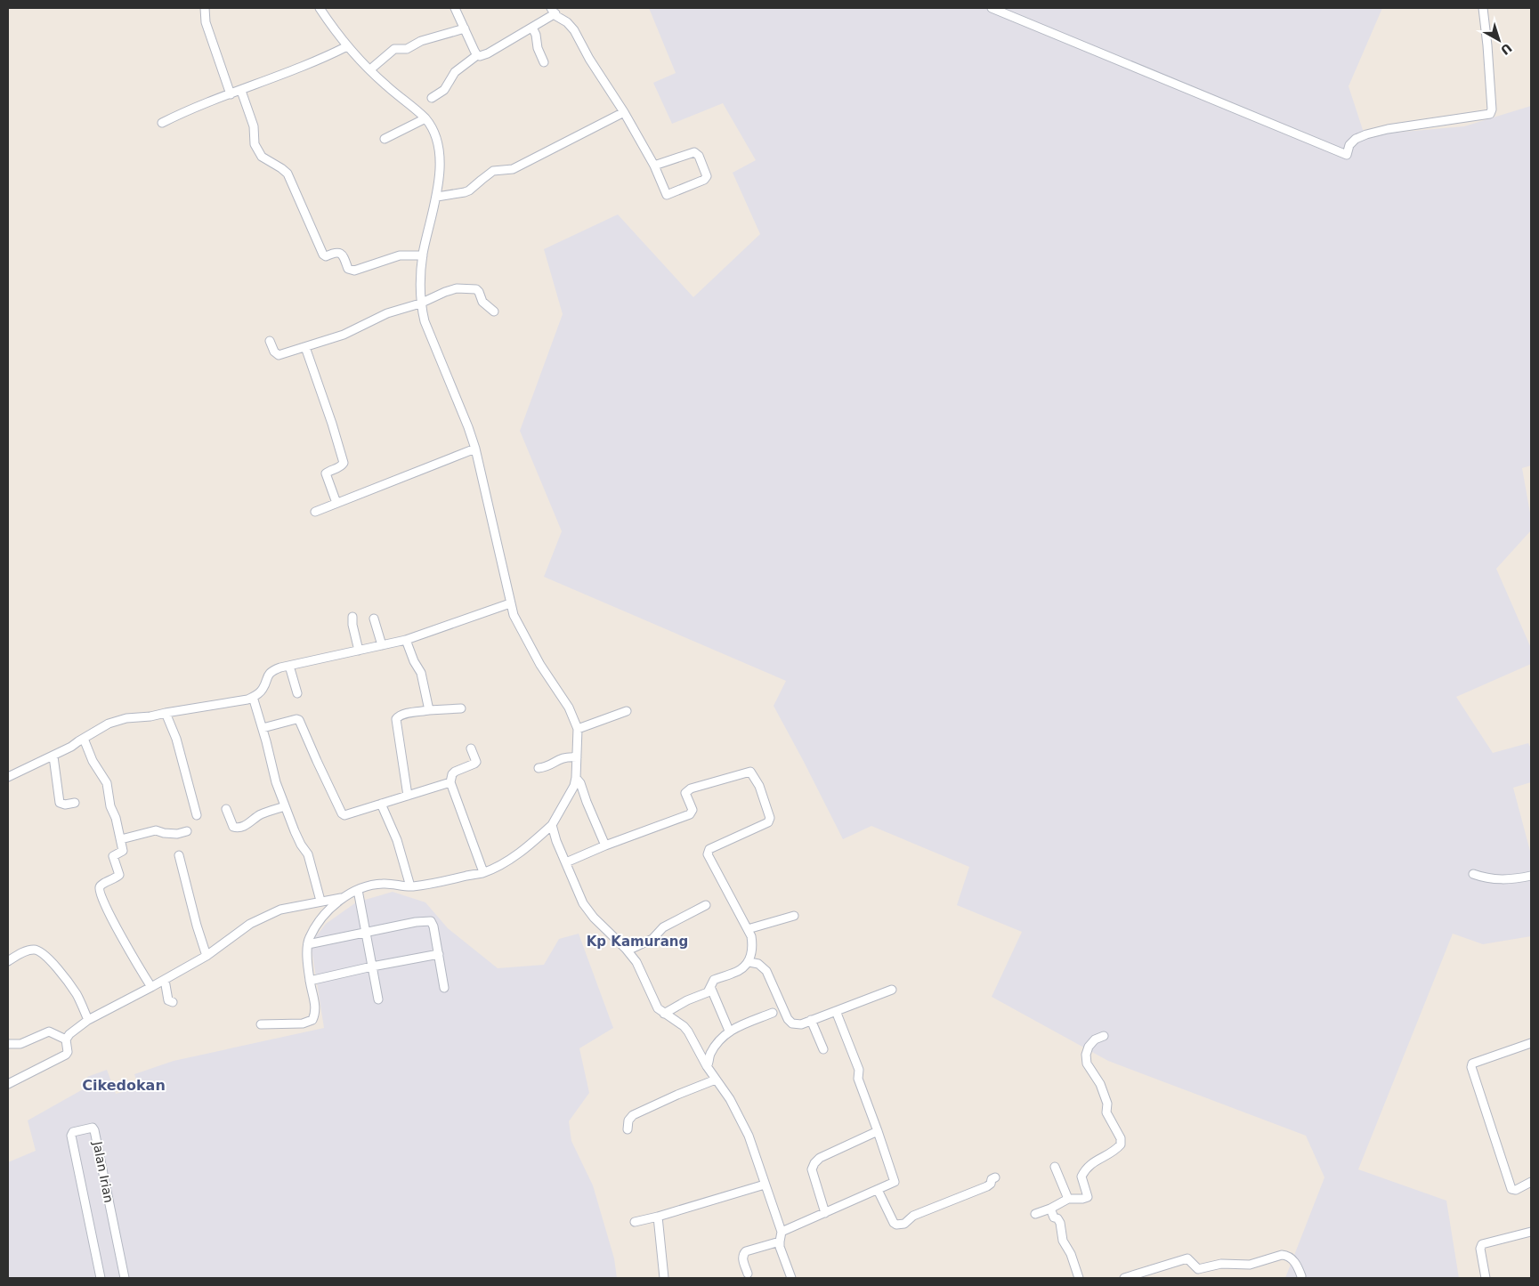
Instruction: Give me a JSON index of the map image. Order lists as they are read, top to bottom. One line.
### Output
{"streets":{"street":["Jalan Irian"]},"districts":["Kp Kamurang","Cikedokan"],"north":"bottom right"}
